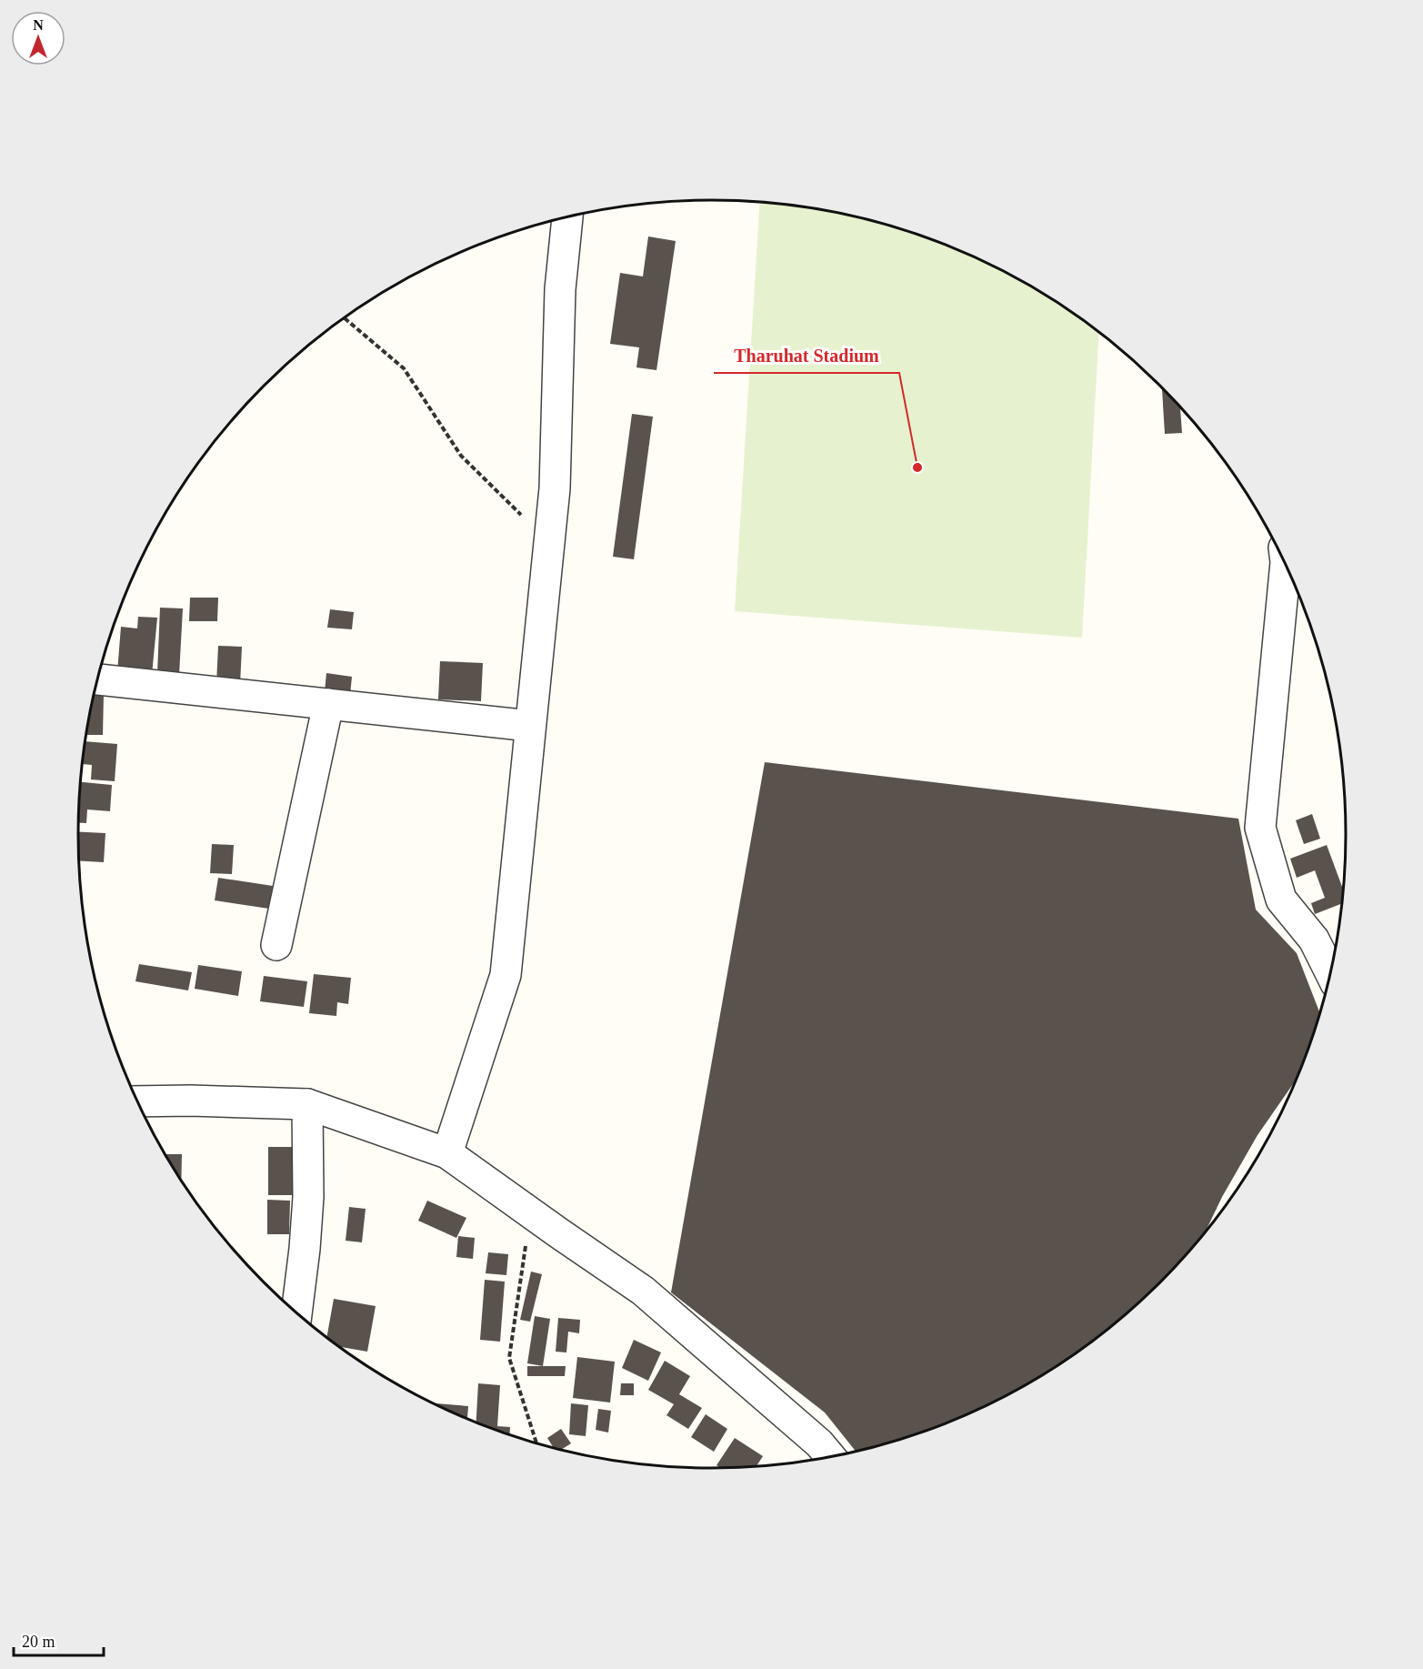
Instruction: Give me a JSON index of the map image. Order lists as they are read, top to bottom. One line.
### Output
{"places":["Tharuhat Stadium"],"scale_bar":"20 m","north":"top"}
